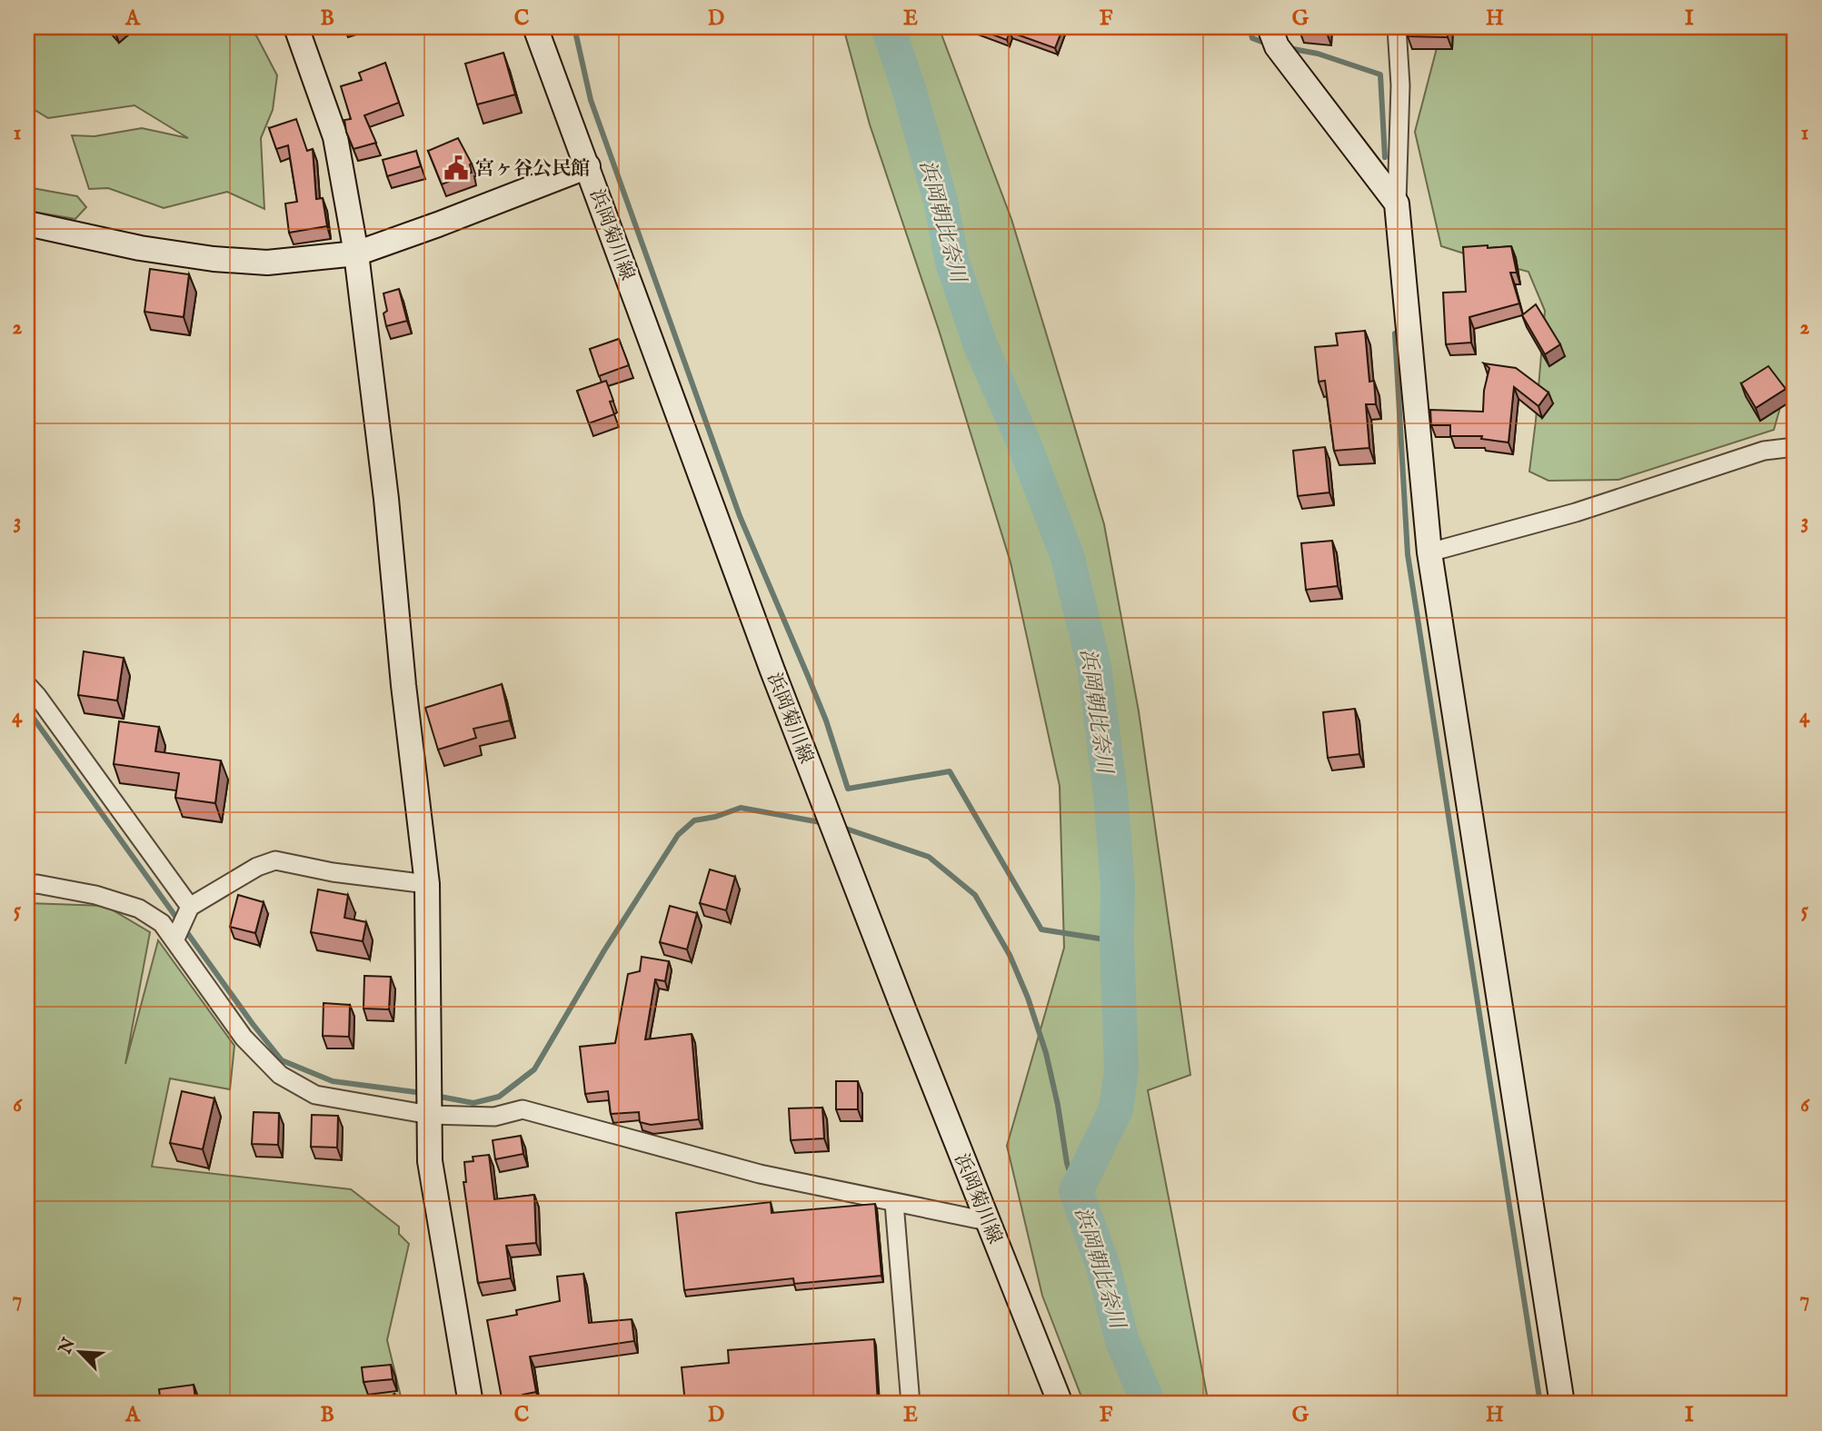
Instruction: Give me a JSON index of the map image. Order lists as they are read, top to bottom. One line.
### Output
{"streets":{"street":["浜岡菊川線"]},"water":["浜岡朝比奈川"],"places":{"public building":["宮ヶ谷公民館"]},"north":"top left","grid":{"columns":["A","B","C","D","E","F","G","H","I"],"rows":["1","2","3","4","5","6","7"]}}
